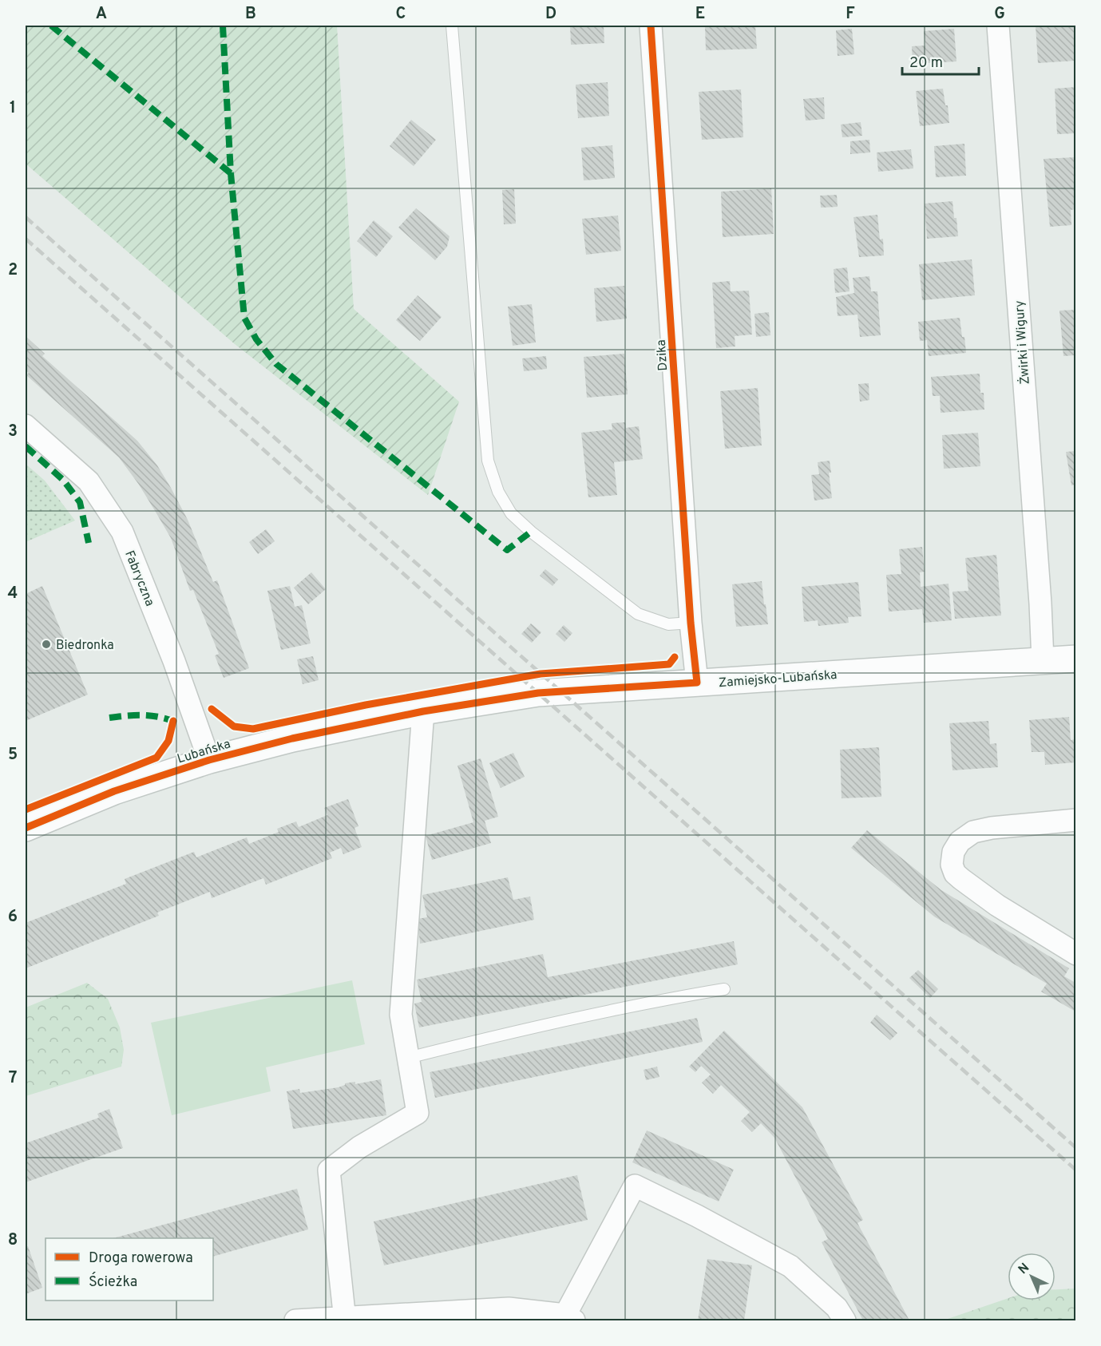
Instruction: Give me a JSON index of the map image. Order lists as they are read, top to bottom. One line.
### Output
{"streets":{"main road":["Zamiejsko-Lubańska","Lubańska"],"street":["Żwirki i Wigury","Dzika","Fabryczna"]},"crossings":[["Żwirki i Wigury","Zamiejsko-Lubańska"],["Dzika","Zamiejsko-Lubańska"],["Fabryczna","Lubańska"],["Zamiejsko-Lubańska","Lubańska"]],"places":["Biedronka"],"legend":["Droga rowerowa","Ścieżka"],"scale_bar":"20 m","north":"top left","grid":{"columns":["A","B","C","D","E","F","G"],"rows":["1","2","3","4","5","6","7","8"]}}
